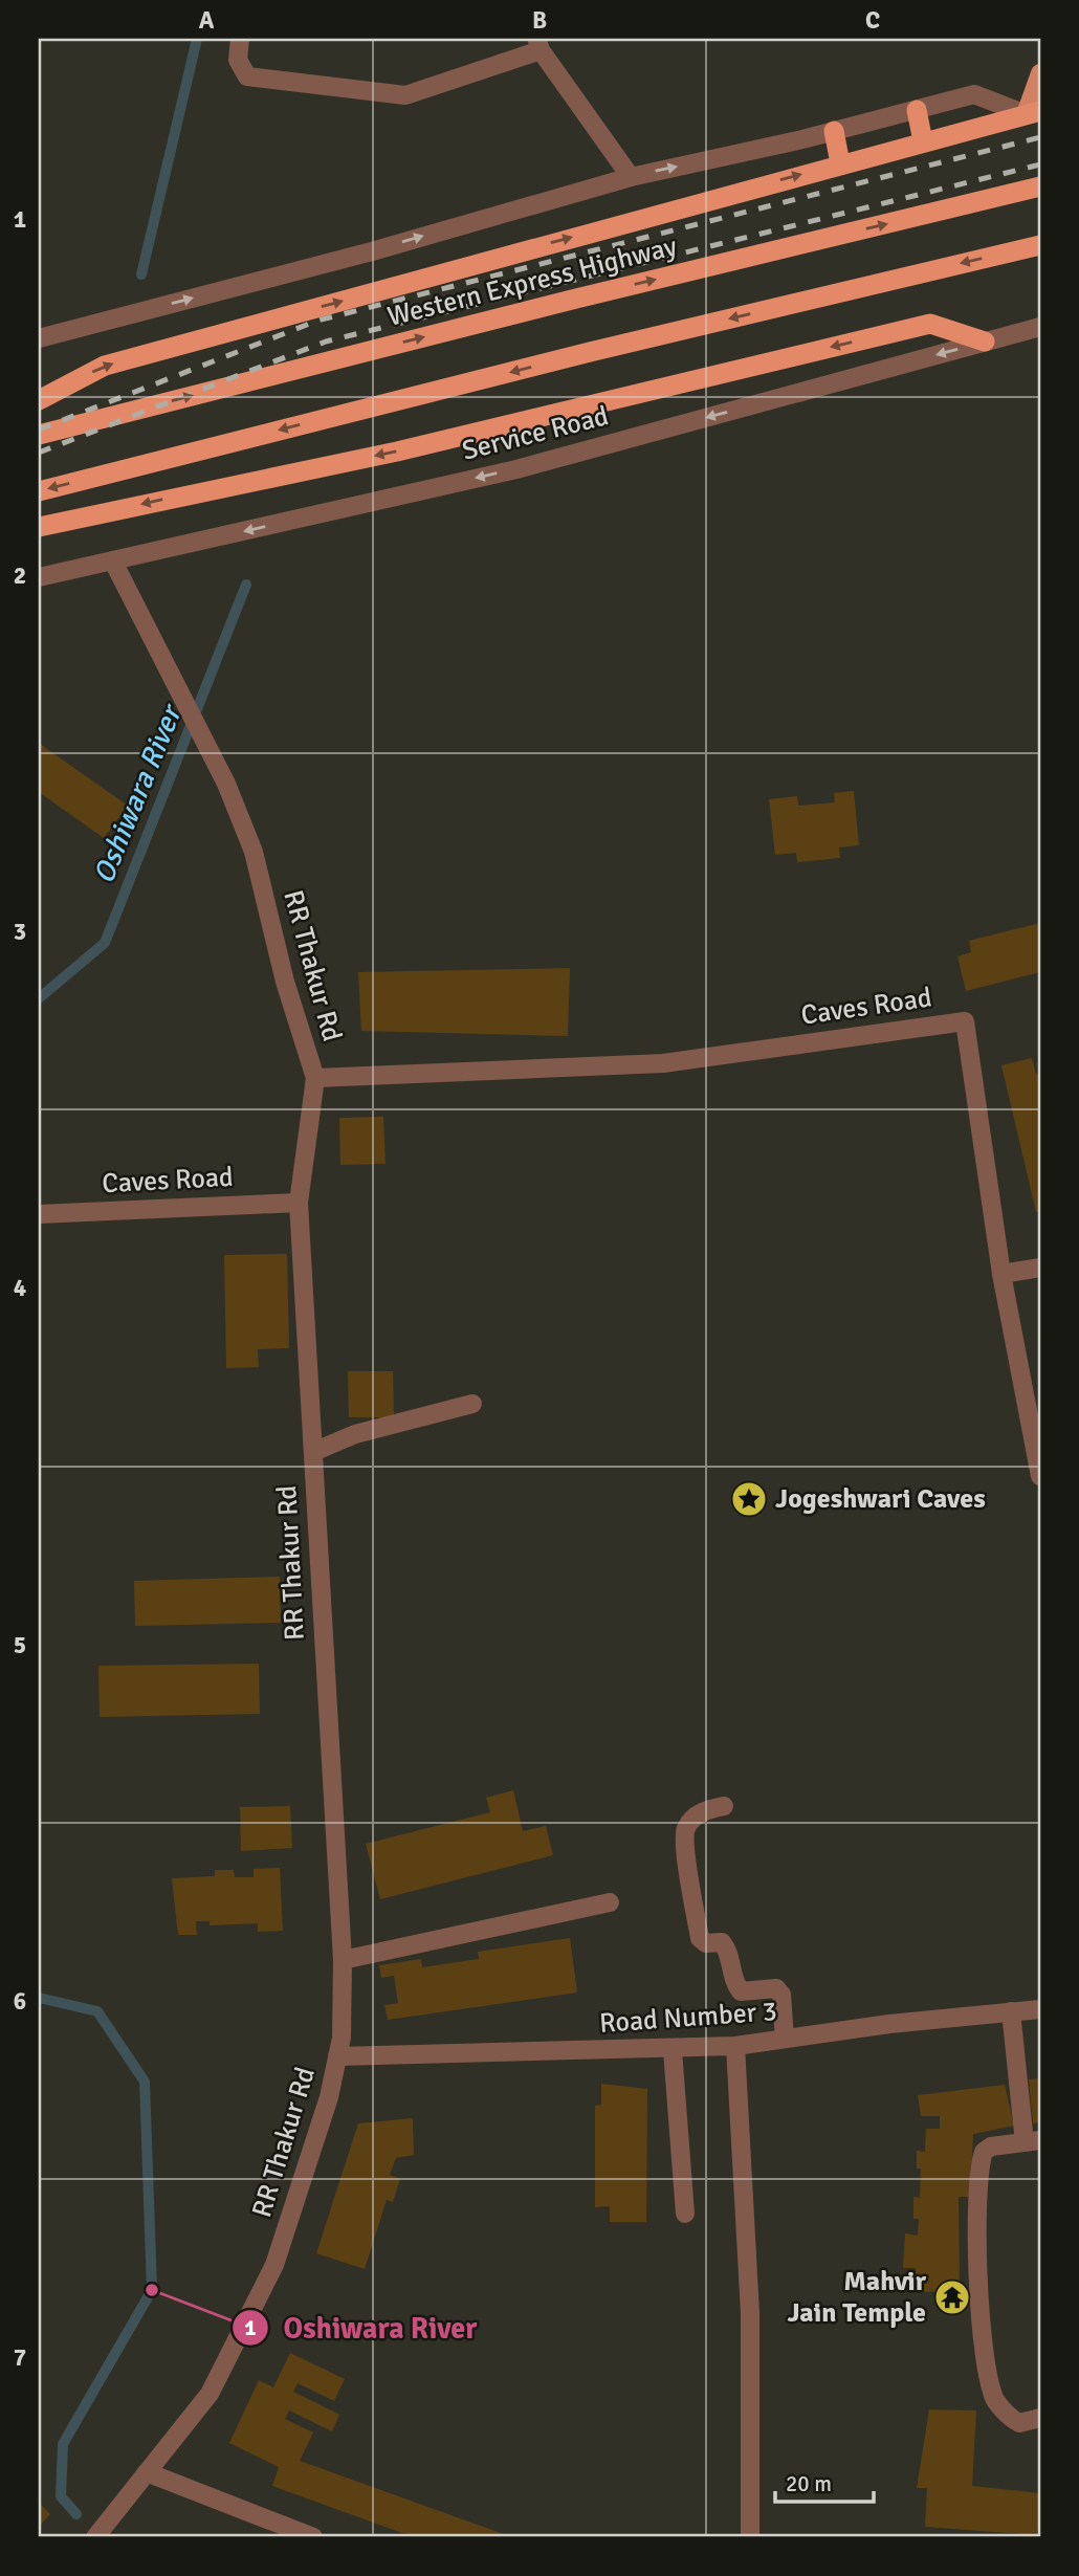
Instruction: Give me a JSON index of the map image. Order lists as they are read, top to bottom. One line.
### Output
{"streets":{"highway":["Western Express Highway"],"street":["Service Road","RR Thakur Rd","Caves Road","Road Number 3"]},"crossings":[["Service Road","RR Thakur Rd"],["RR Thakur Rd","Caves Road"],["RR Thakur Rd","Road Number 3"]],"one_way":["Service Road"],"water":["Oshiwara River"],"places":{"place":["Jogeshwari Caves"],"other":["Oshiwara River"],"temple":["Mahvir Jain Temple"]},"scale_bar":"20 m","grid":{"columns":["A","B","C"],"rows":["1","2","3","4","5","6","7"]}}
